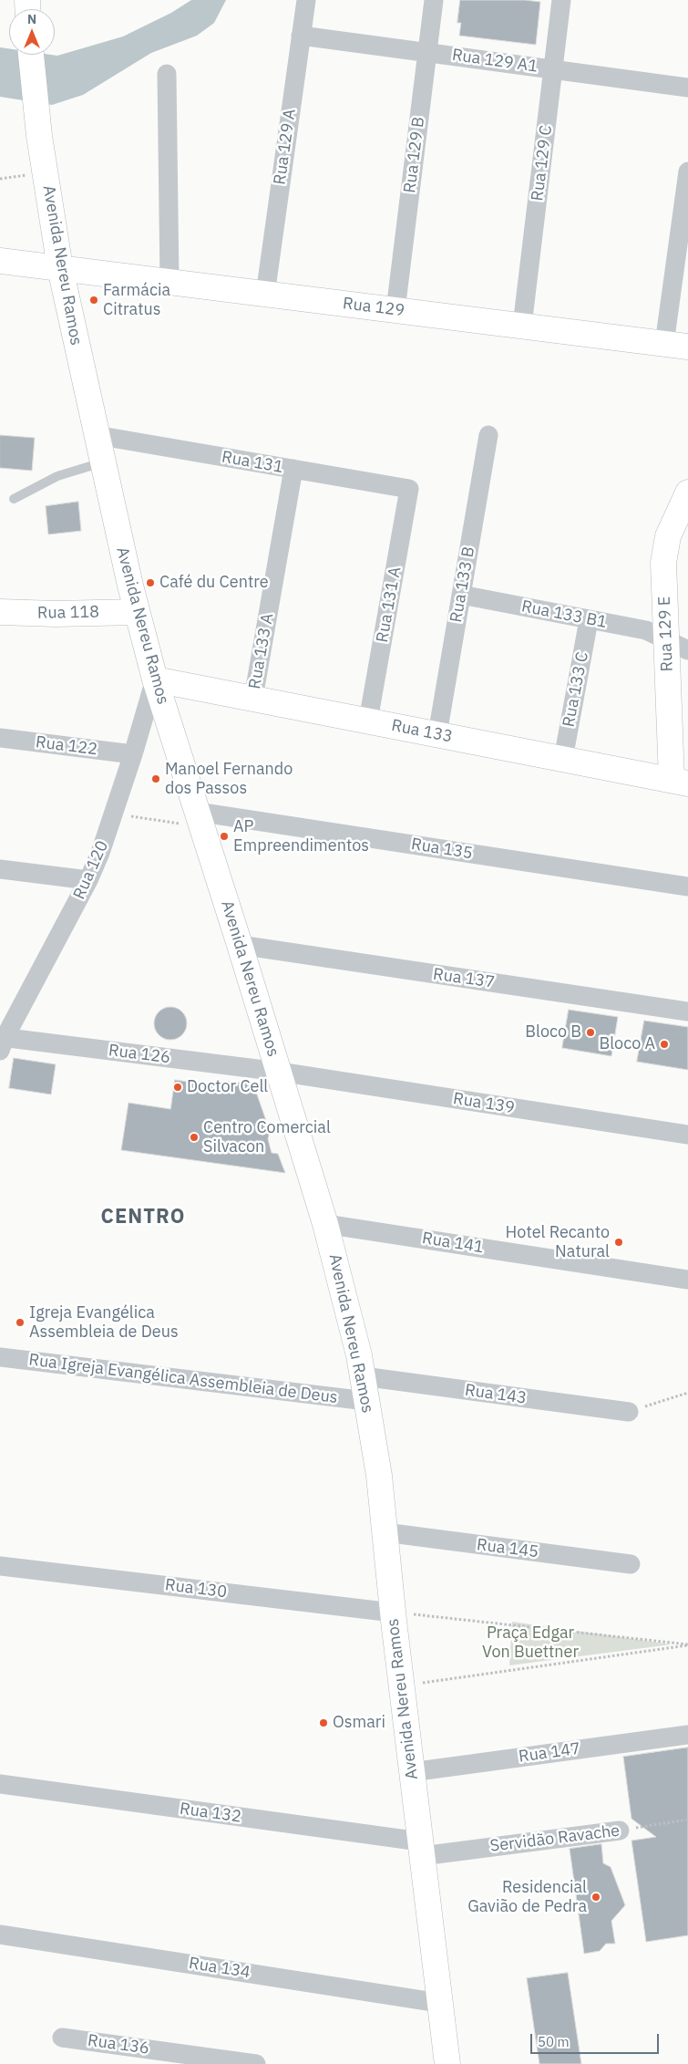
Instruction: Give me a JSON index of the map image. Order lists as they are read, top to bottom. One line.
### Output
{"streets":{"main road":["Avenida Nereu Ramos","Rua 129","Rua 118","Rua 129 E","Rua 133"],"street":["Rua 129 A1","Rua 129 A","Rua 129 B","Rua 129 C","Rua 131","Rua 133 B","Rua 131 A","Rua 133 B1","Rua 133 A","Rua 133 C","Rua 122","Rua 135","Rua 120","Rua 137","Rua 126","Rua 139","Rua 141","Rua Igreja Evangélica Assembleia de Deus","Rua 143","Rua 145","Rua 130","Rua 147","Rua 132","Servidão Ravache","Rua 134","Rua 136"]},"crossings":[["Rua 129 A1","Rua 129 A"],["Rua 129 A1","Rua 129 B"],["Rua 129 A1","Rua 129 C"],["Rua 129 A","Rua 129"],["Rua 129 B","Rua 129"],["Rua 129 C","Rua 129"],["Avenida Nereu Ramos","Rua 129"],["Avenida Nereu Ramos","Rua 131"],["Avenida Nereu Ramos","Rua 118"],["Avenida Nereu Ramos","Rua 133"],["Avenida Nereu Ramos","Rua 135"],["Avenida Nereu Ramos","Rua 120"],["Avenida Nereu Ramos","Rua 137"],["Avenida Nereu Ramos","Rua 126"],["Avenida Nereu Ramos","Rua 139"],["Avenida Nereu Ramos","Rua 141"],["Avenida Nereu Ramos","Rua Igreja Evangélica Assembleia de Deus"],["Avenida Nereu Ramos","Rua 143"],["Avenida Nereu Ramos","Rua 145"],["Avenida Nereu Ramos","Rua 130"],["Avenida Nereu Ramos","Rua 147"],["Avenida Nereu Ramos","Rua 132"],["Avenida Nereu Ramos","Servidão Ravache"],["Avenida Nereu Ramos","Rua 134"],["Rua 131","Rua 131 A"],["Rua 131","Rua 133 A"],["Rua 133 B","Rua 133 B1"],["Rua 133 B","Rua 133"],["Rua 131 A","Rua 133"],["Rua 133 B1","Rua 129 E"],["Rua 133 B1","Rua 133 C"],["Rua 129 E","Rua 133"],["Rua 133 A","Rua 133"],["Rua 133 C","Rua 133"],["Rua 133","Rua 120"],["Rua 122","Rua 120"],["Rua 120","Rua 126"],["Rua 126","Rua 139"],["Rua 132","Servidão Ravache"]],"districts":["CENTRO"],"parks":["Praça Edgar Von Buettner"],"places":["Farmácia Citratus","Café du Centre","Manoel Fernando dos Passos","AP Empreendimentos","Bloco B","Bloco A","Doctor Cell","Centro Comercial Silvacon","Hotel Recanto Natural","Igreja Evangélica Assembleia de Deus","Osmari","Residencial Gavião de Pedra"],"scale_bar":"50 m","north":"top"}
